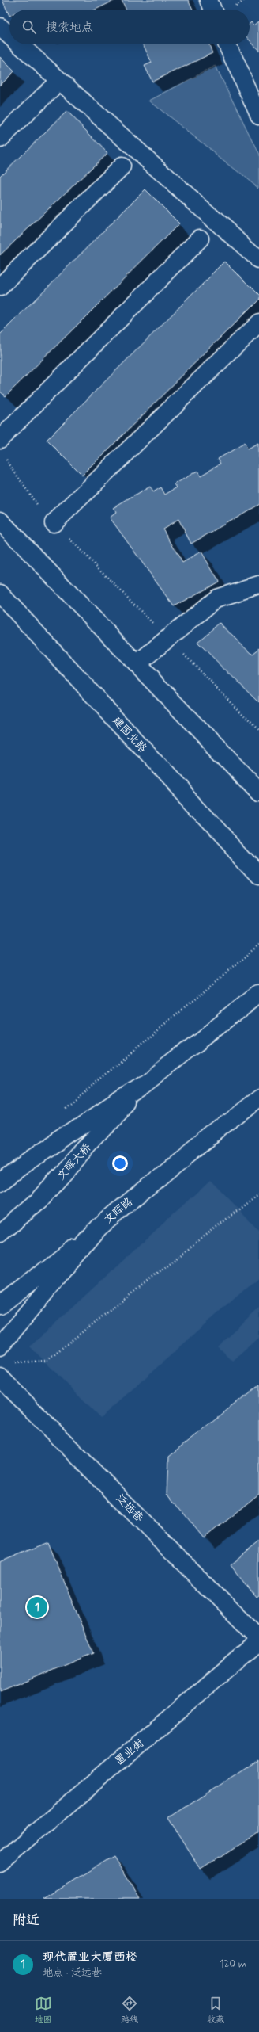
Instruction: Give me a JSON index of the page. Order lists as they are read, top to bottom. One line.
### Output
{"streets":{"main road":["建国北路","文晖大桥","文晖路","泛远巷","置业街"]},"crossings":[["泛远巷","置业街"]],"page":{"search":"搜索地点","pins":"1","heading":"附近","list":[{"mark":"1","name":"现代置业大厦西楼","note":"地点 · 泛远巷","value":"120 m"}],"nav":["地图","路线","收藏"]}}
